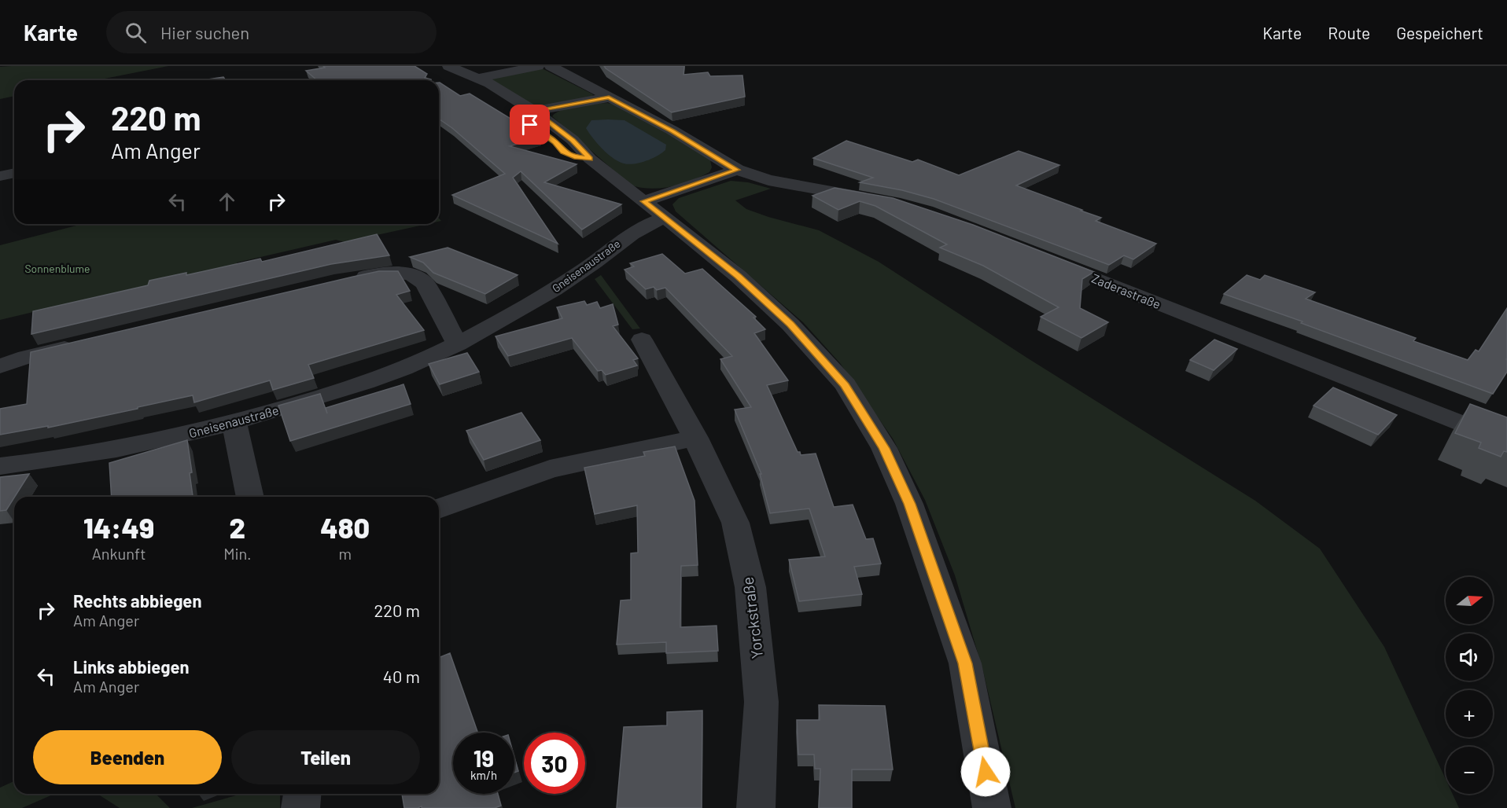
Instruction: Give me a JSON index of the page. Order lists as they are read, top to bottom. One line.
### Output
{"streets":{"street":["Gneisenaustraße","Zaderastraße","Yorckstraße"]},"parks":["Sonnenblume"],"north":"right","page":{"header":"Karte","search":"Hier suchen","nav":["Karte","Route","Gespeichert"],"turn":["220 m","Am Anger"],"eta":["14:49","Ankunft","2","Min.","480","m"],"map_buttons":["+","−"],"list":[{"name":"Rechts abbiegen","note":"Am Anger","value":"220 m"},{"name":"Links abbiegen","note":"Am Anger","value":"40 m"}],"buttons":["Beenden","Teilen"],"speed":"19 km/h","limit":"30"}}
